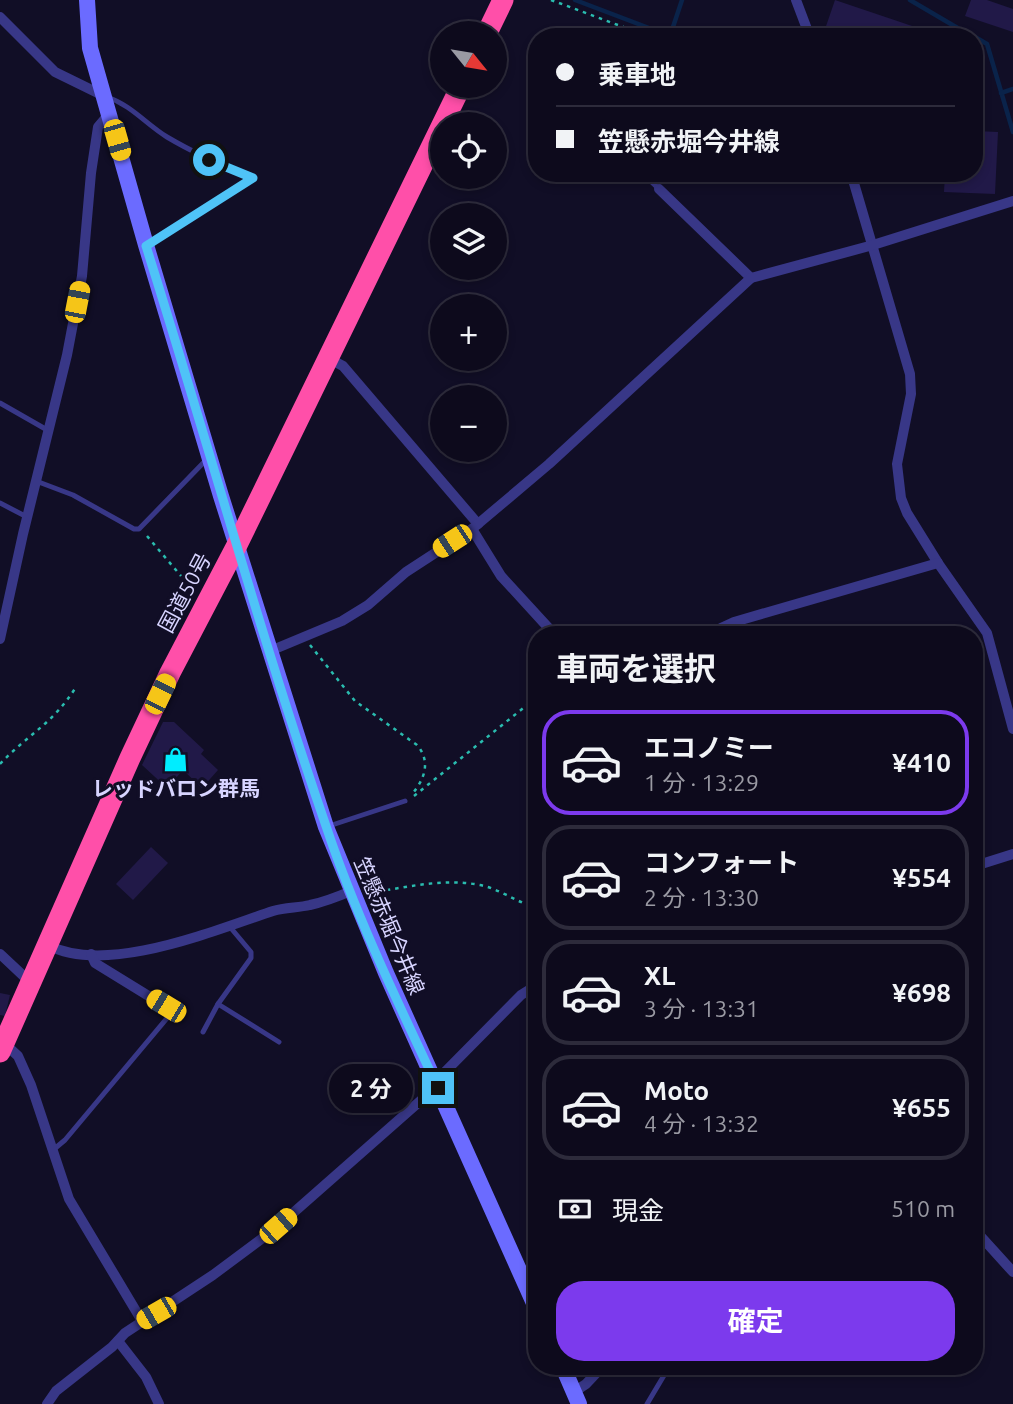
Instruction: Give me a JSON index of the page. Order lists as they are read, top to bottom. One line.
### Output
{"streets":{"highway":["国道50号"],"main road":["笠懸赤堀今井線"]},"crossings":[["国道50号","笠懸赤堀今井線"]],"places":{"shop":["レッドバロン群馬"]},"north":"bottom right","page":{"map_buttons":["+","−"],"banner":["乗車地","笠懸赤堀今井線"],"heading":"車両を選択","list":[{"name":"エコノミー","note":"1 分 · 13:29","value":"¥410"},{"name":"コンフォート","note":"2 分 · 13:30","value":"¥554"},{"name":"XL","note":"3 分 · 13:31","value":"¥698"},{"name":"Moto","note":"4 分 · 13:32","value":"¥655"}],"bubble":"2 分","pay":["現金","510 m"],"buttons":"確定"}}
